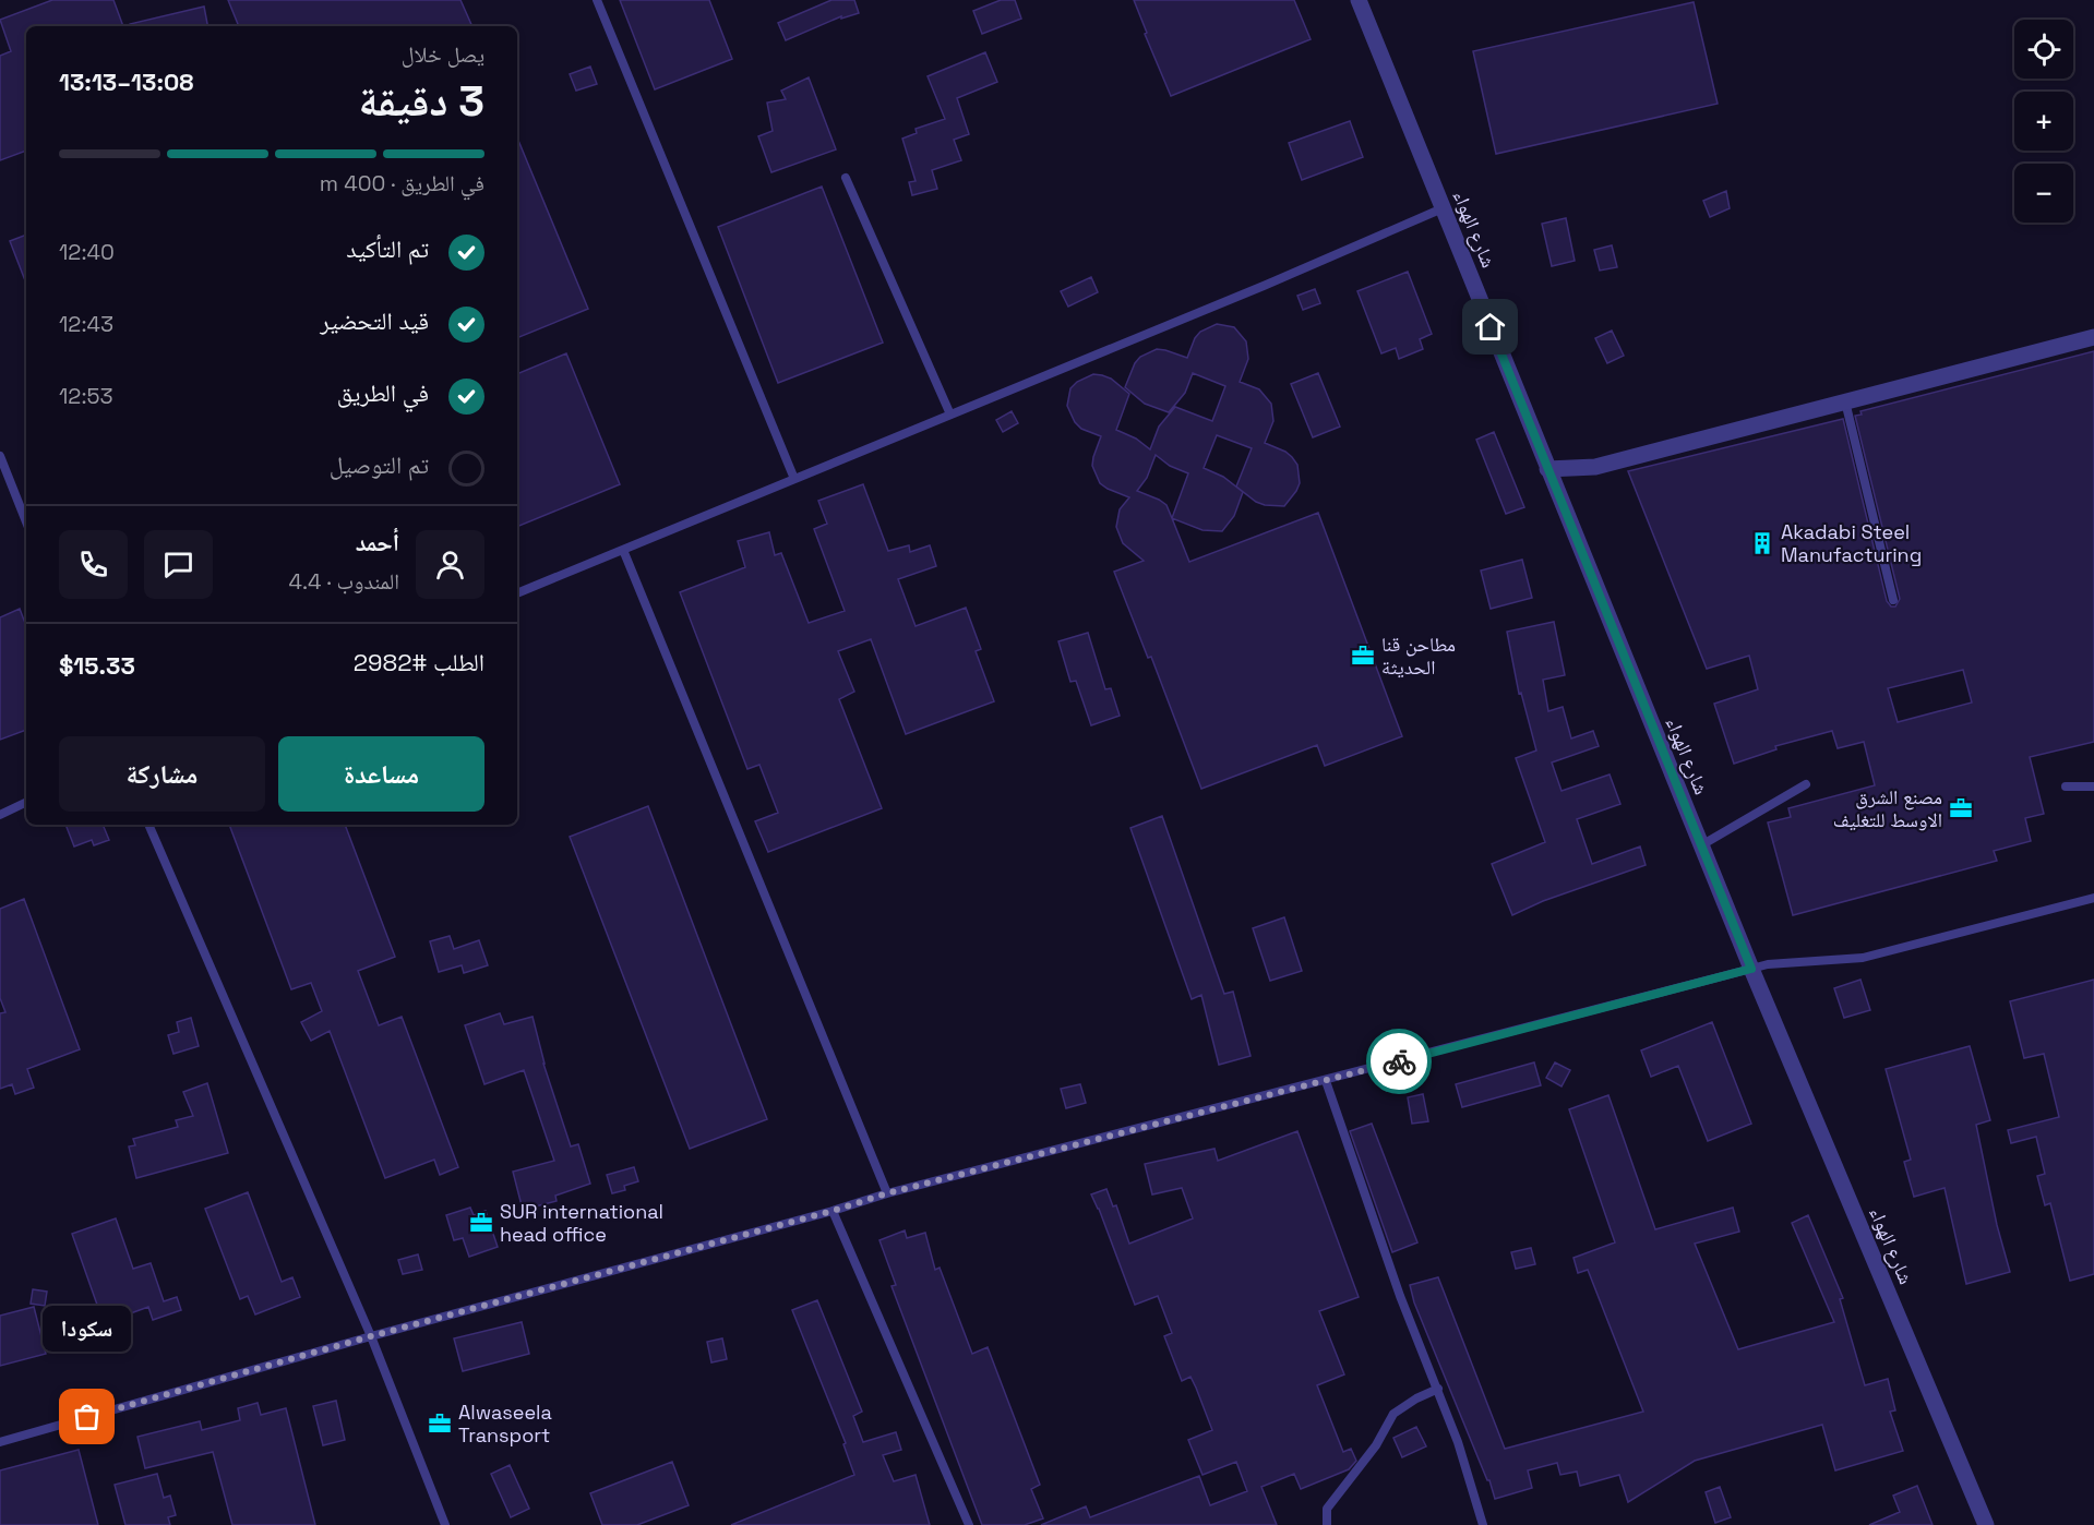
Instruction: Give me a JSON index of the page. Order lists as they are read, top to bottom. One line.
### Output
{"streets":{"street":["شارع الهواء"]},"places":{"building":["Akadabi Steel Manufacturing"],"office":["مطاحن قنا الحديثة","مصنع الشرق الاوسط للتغليف","SUR international head office","Alwaseela Transport"],"other":["سكودا"]},"page":{"map_buttons":["+","−"],"heading":["3 دقيقة","يصل خلال","13:08–13:13"],"panel":["أحمد","المندوب · 4.4","الطلب #2982","$15.33"],"bar":"في الطريق · 400 m","list":[["تم التأكيد","12:40"],["قيد التحضير","12:43"],["في الطريق","12:53"],"تم التوصيل"],"buttons":["مساعدة","مشاركة"],"bubble":"سكودا"}}
